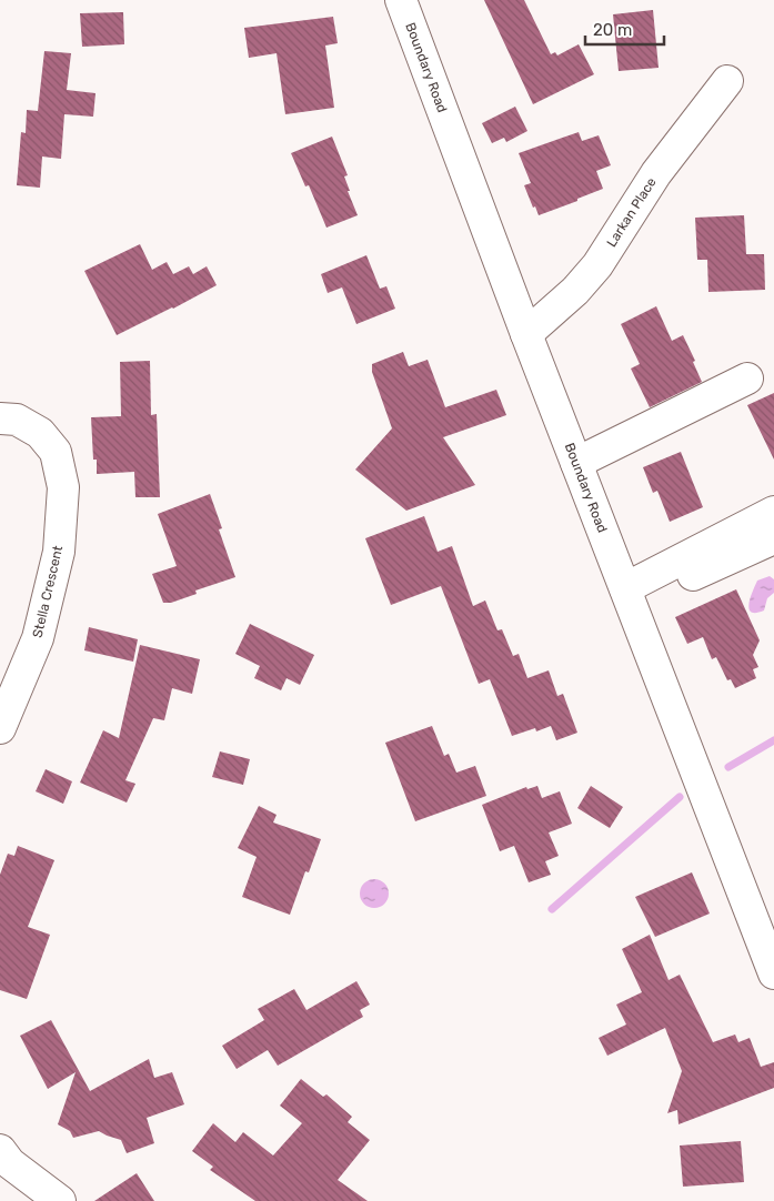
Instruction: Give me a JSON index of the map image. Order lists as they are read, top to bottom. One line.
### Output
{"streets":{"street":["Boundary Road","Larkan Place","Stella Crescent"]},"crossings":[["Boundary Road","Larkan Place"]],"scale_bar":"20 m"}
